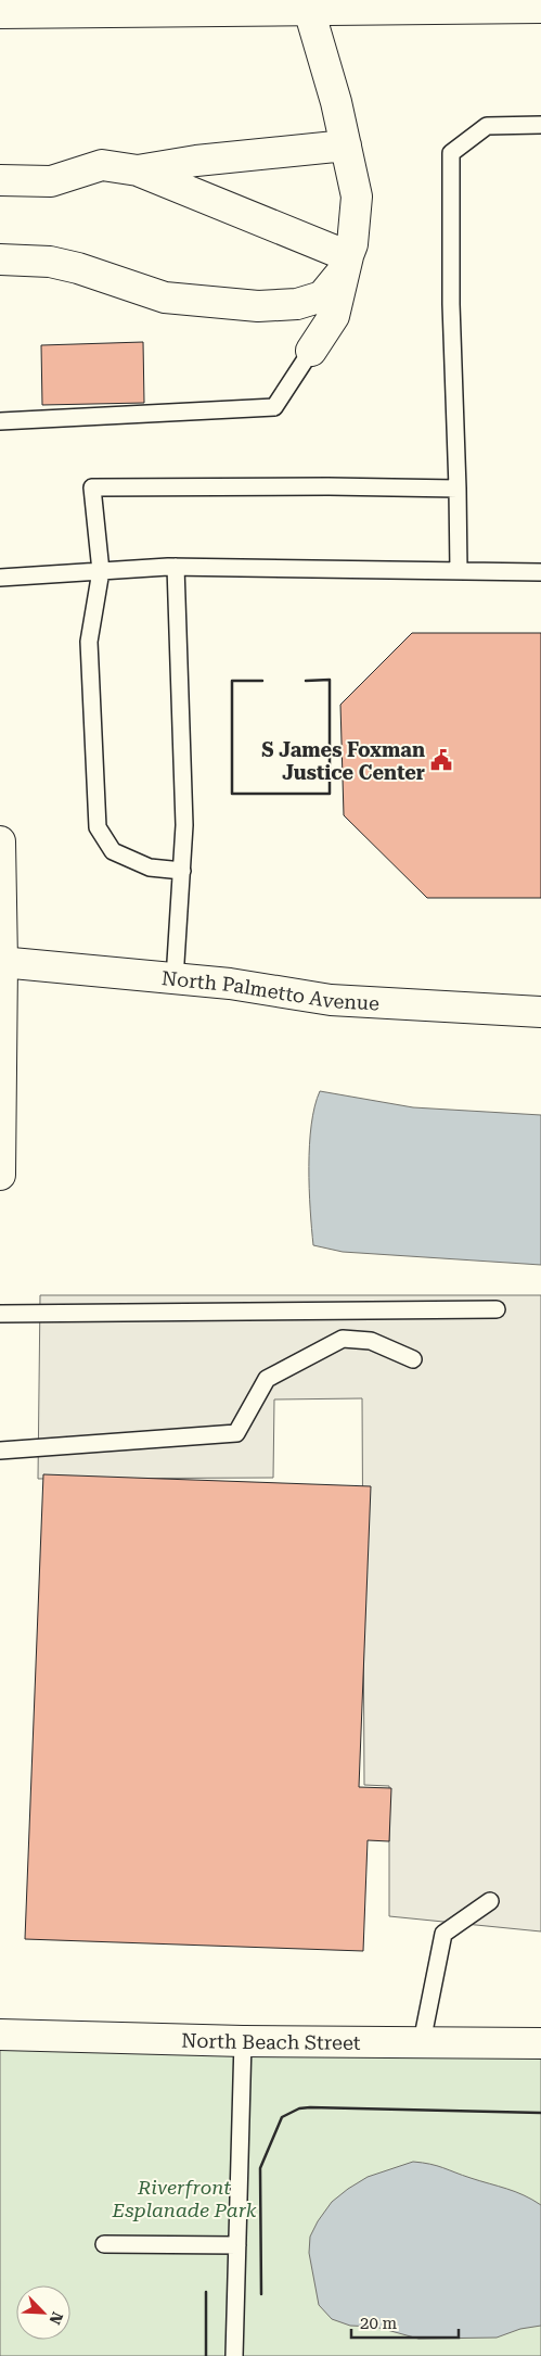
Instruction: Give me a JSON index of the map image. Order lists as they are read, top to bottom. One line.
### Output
{"streets":{"street":["North Palmetto Avenue","North Beach Street"]},"parks":["Riverfront Esplanade Park"],"places":{"public building":["S James Foxman Justice Center"]},"scale_bar":"20 m","north":"bottom right"}
